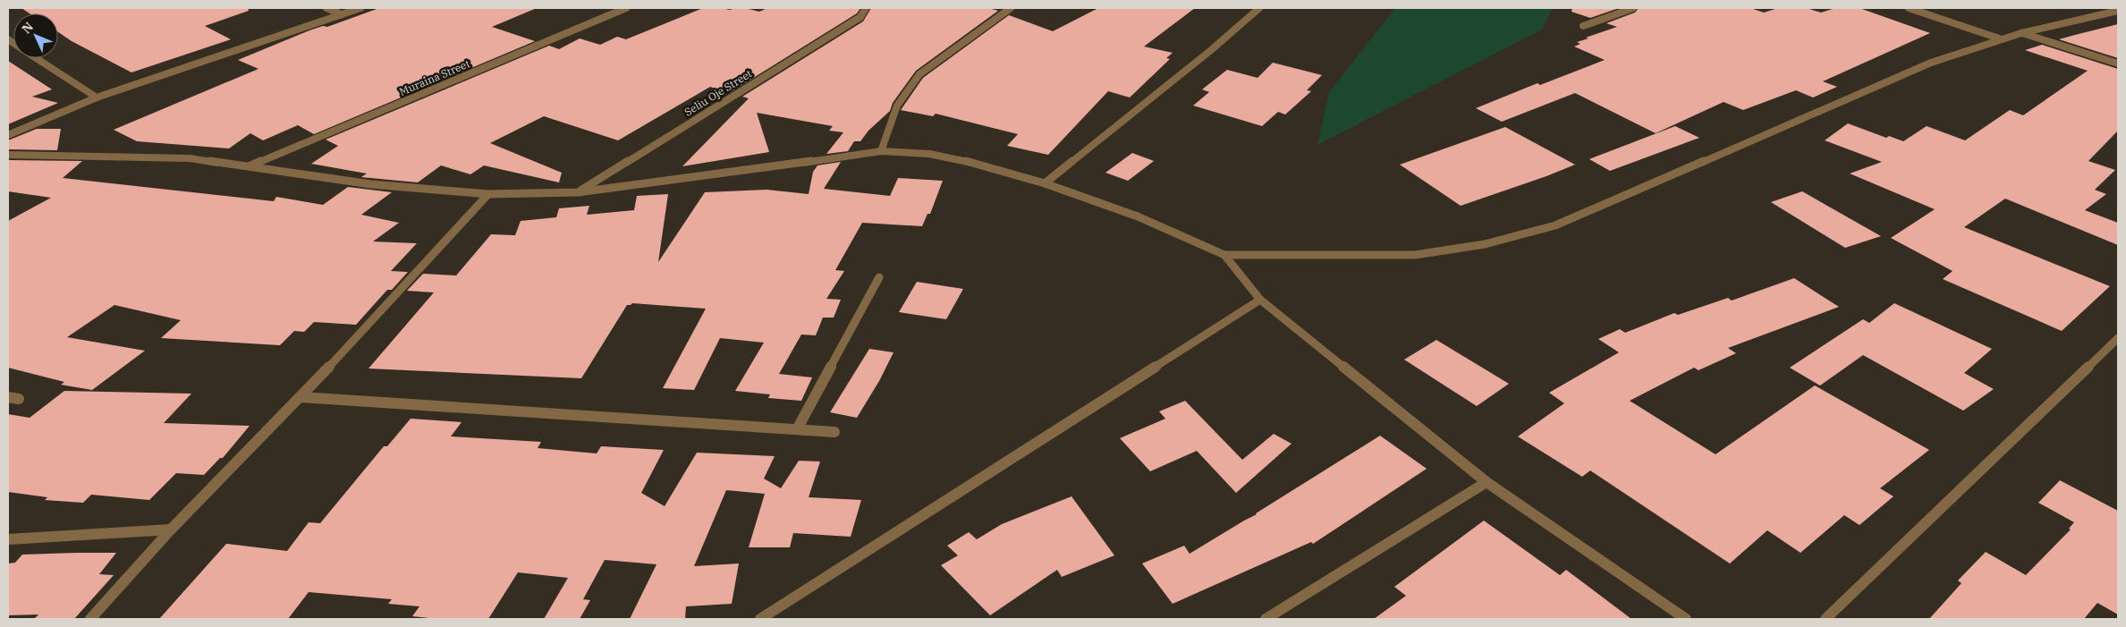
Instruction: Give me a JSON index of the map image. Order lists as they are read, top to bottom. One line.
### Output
{"streets":{"street":["Muraina Street","Seliu Oje Street"]},"north":"top left"}
